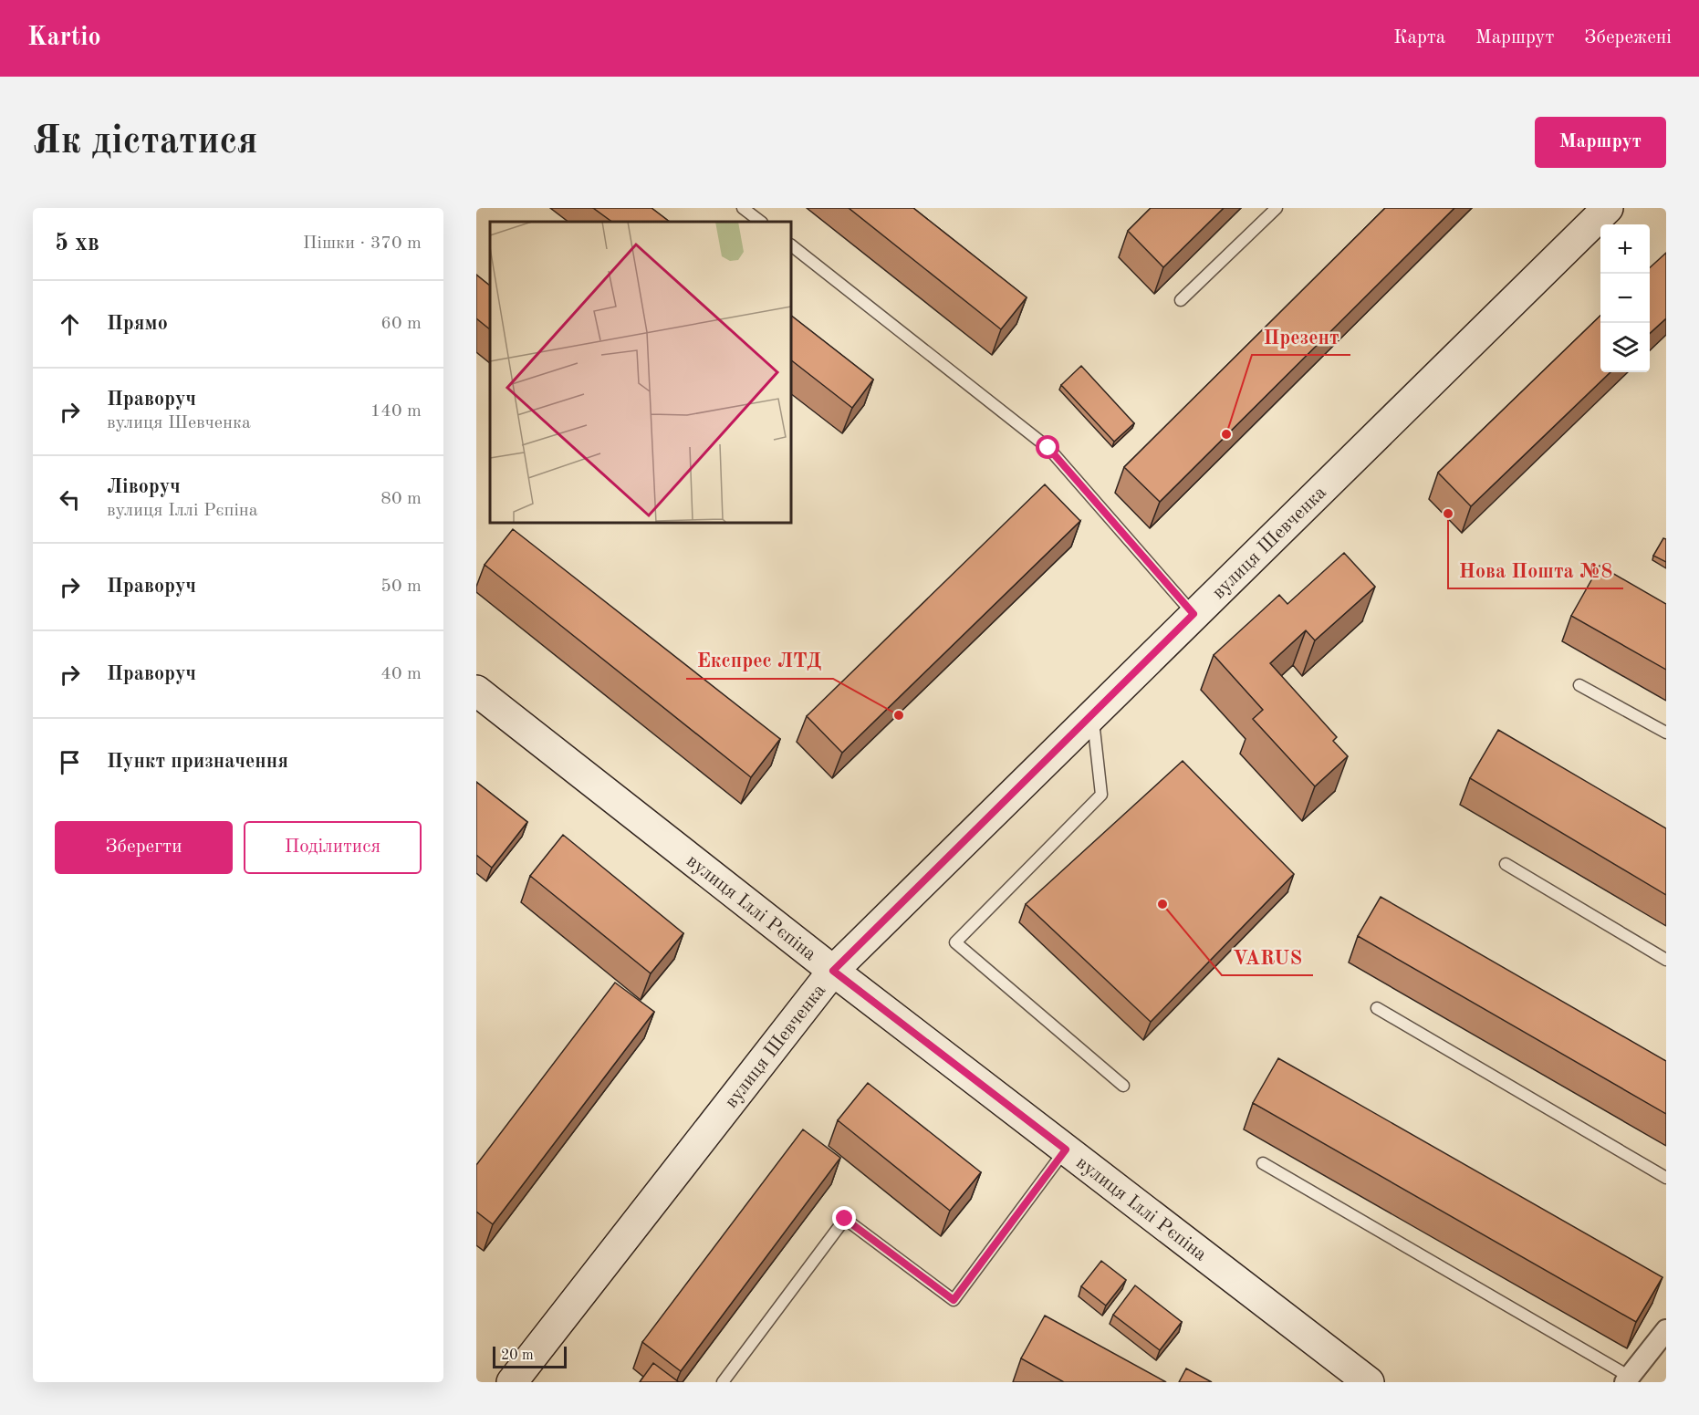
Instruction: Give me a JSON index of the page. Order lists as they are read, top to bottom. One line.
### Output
{"streets":{"street":["вулиця Шевченка","вулиця Іллі Рєпіна"]},"crossings":[["вулиця Шевченка","вулиця Іллі Рєпіна"]],"places":["Презент","Нова Пошта №8","Експрес ЛТД","VARUS"],"scale_bar":"20 m","page":{"header":"Kartio","nav":["Карта","Маршрут","Збережені"],"buttons":["Маршрут",["Зберегти","Поділитися"]],"title":"Як дістатися","heading":["5 хв","Пішки · 370 m"],"map_buttons":["+","−"],"list":[["Прямо","60 m"],["Праворуч","вулиця Шевченка","140 m"],["Ліворуч","вулиця Іллі Рєпіна","80 m"],["Праворуч","50 m"],["Праворуч","40 m"],"Пункт призначення"],"scale":"20 m"}}
